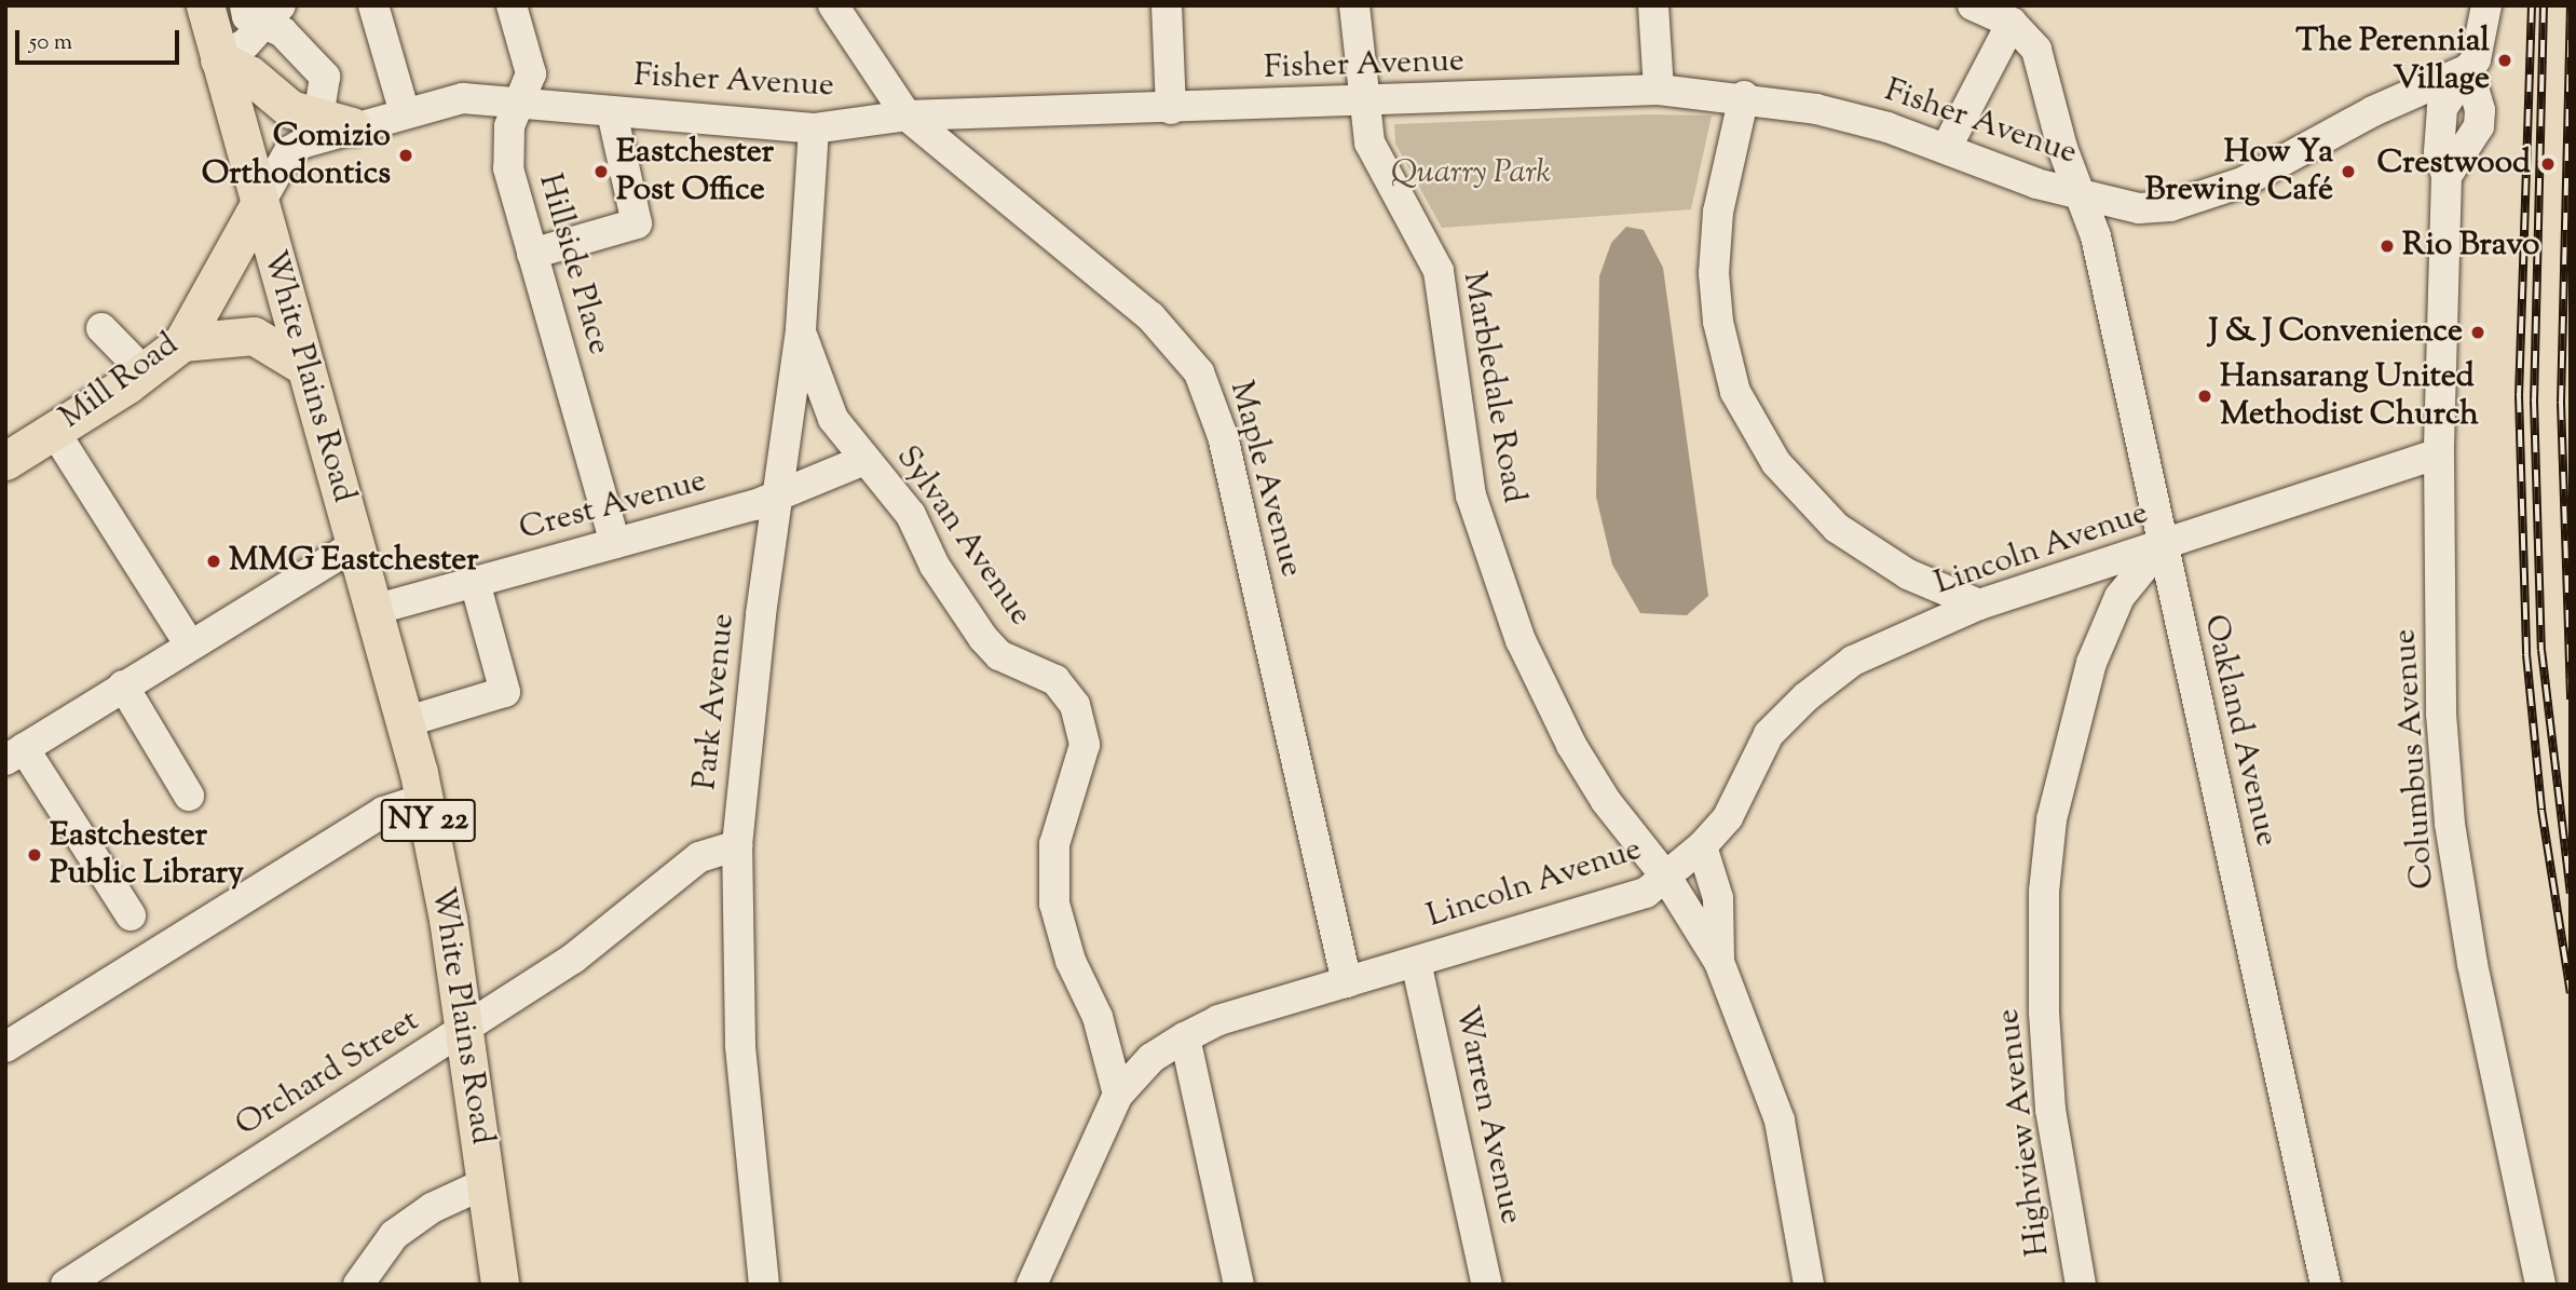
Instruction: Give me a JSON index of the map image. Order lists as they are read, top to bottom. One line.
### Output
{"streets":{"main road":["White Plains Road","Mill Road","NY 22"],"street":["Fisher Avenue","Hillside Place","Marbledale Road","Maple Avenue","Crest Avenue","Sylvan Avenue","Lincoln Avenue","Park Avenue","Oakland Avenue","Columbus Avenue","Orchard Street","Warren Avenue","Highview Avenue"]},"crossings":[["Fisher Avenue","Hillside Place"],["Fisher Avenue","White Plains Road"],["Fisher Avenue","Mill Road"],["Fisher Avenue","Marbledale Road"],["Fisher Avenue","Maple Avenue"],["Fisher Avenue","Park Avenue"],["Fisher Avenue","Oakland Avenue"],["Fisher Avenue","Columbus Avenue"],["Hillside Place","Crest Avenue"],["White Plains Road","Mill Road"],["White Plains Road","Crest Avenue"],["White Plains Road","Orchard Street"],["Marbledale Road","Lincoln Avenue"],["Maple Avenue","Lincoln Avenue"],["Crest Avenue","Sylvan Avenue"],["Crest Avenue","Park Avenue"],["Sylvan Avenue","Lincoln Avenue"],["Sylvan Avenue","Park Avenue"],["Lincoln Avenue","Oakland Avenue"],["Lincoln Avenue","Columbus Avenue"],["Lincoln Avenue","Warren Avenue"],["Lincoln Avenue","Highview Avenue"],["Park Avenue","Orchard Street"],["Oakland Avenue","Highview Avenue"]],"parks":["Quarry Park"],"places":["The Perennial Village","Comizio Orthodontics","Crestwood","Eastchester Post Office","How Ya Brewing Café","Rio Bravo","J & J Convenience","Hansarang United Methodist Church","MMG Eastchester","Eastchester Public Library"],"scale_bar":"50 m"}
